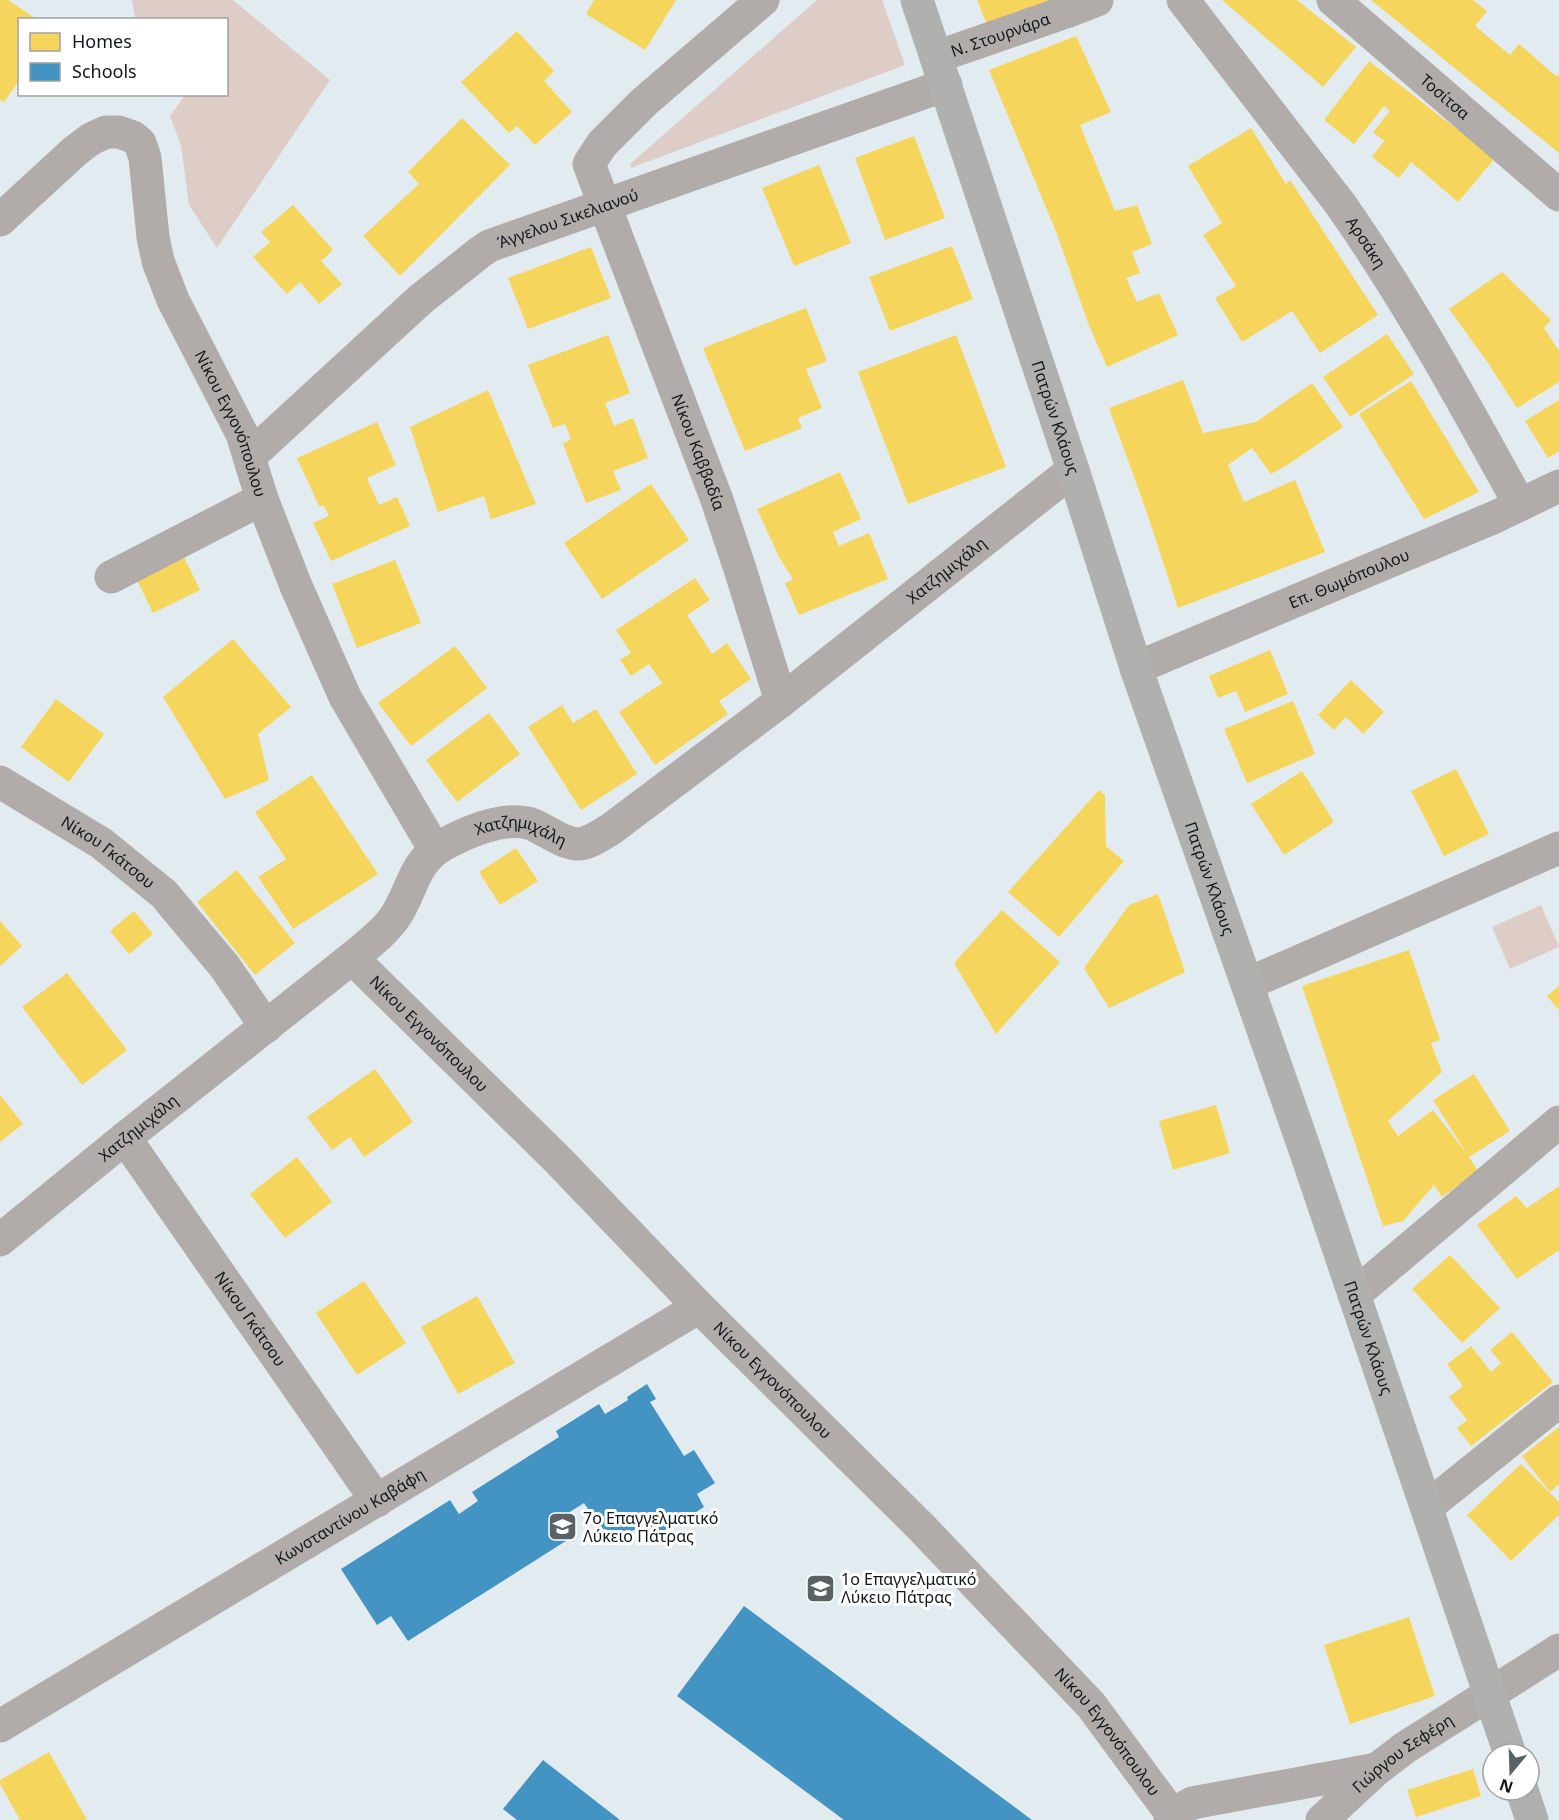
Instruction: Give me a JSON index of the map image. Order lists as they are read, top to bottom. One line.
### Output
{"streets":{"main road":["Πατρών Κλάους"],"street":["N. Στουρνάρα","Τοσίτσα","Άγγελου Σικελιανού","Αρσάκη","Νίκου Εγγονόπουλου","Νίκου Καββαδία","Χατζημιχάλη","Επ. Θωμόπουλου","Νίκου Γκάτσου","Κωνσταντίνου Καβάφη","Γιώργου Σεφέρη"]},"crossings":[["N. Στουρνάρα","Άγγελου Σικελιανού"],["N. Στουρνάρα","Πατρών Κλάους"],["Άγγελου Σικελιανού","Πατρών Κλάους"],["Άγγελου Σικελιανού","Νίκου Εγγονόπουλου"],["Άγγελου Σικελιανού","Νίκου Καββαδία"],["Αρσάκη","Επ. Θωμόπουλου"],["Πατρών Κλάους","Χατζημιχάλη"],["Πατρών Κλάους","Επ. Θωμόπουλου"],["Πατρών Κλάους","Γιώργου Σεφέρη"],["Νίκου Εγγονόπουλου","Χατζημιχάλη"],["Νίκου Εγγονόπουλου","Κωνσταντίνου Καβάφη"],["Νίκου Καββαδία","Χατζημιχάλη"],["Χατζημιχάλη","Νίκου Γκάτσου"],["Νίκου Γκάτσου","Κωνσταντίνου Καβάφη"]],"places":{"school or university":["7ο Επαγγελματικό Λύκειο Πάτρας","1o Επαγγελματικό Λύκειο Πάτρας"]},"legend":["Homes","Schools"],"north":"bottom"}
